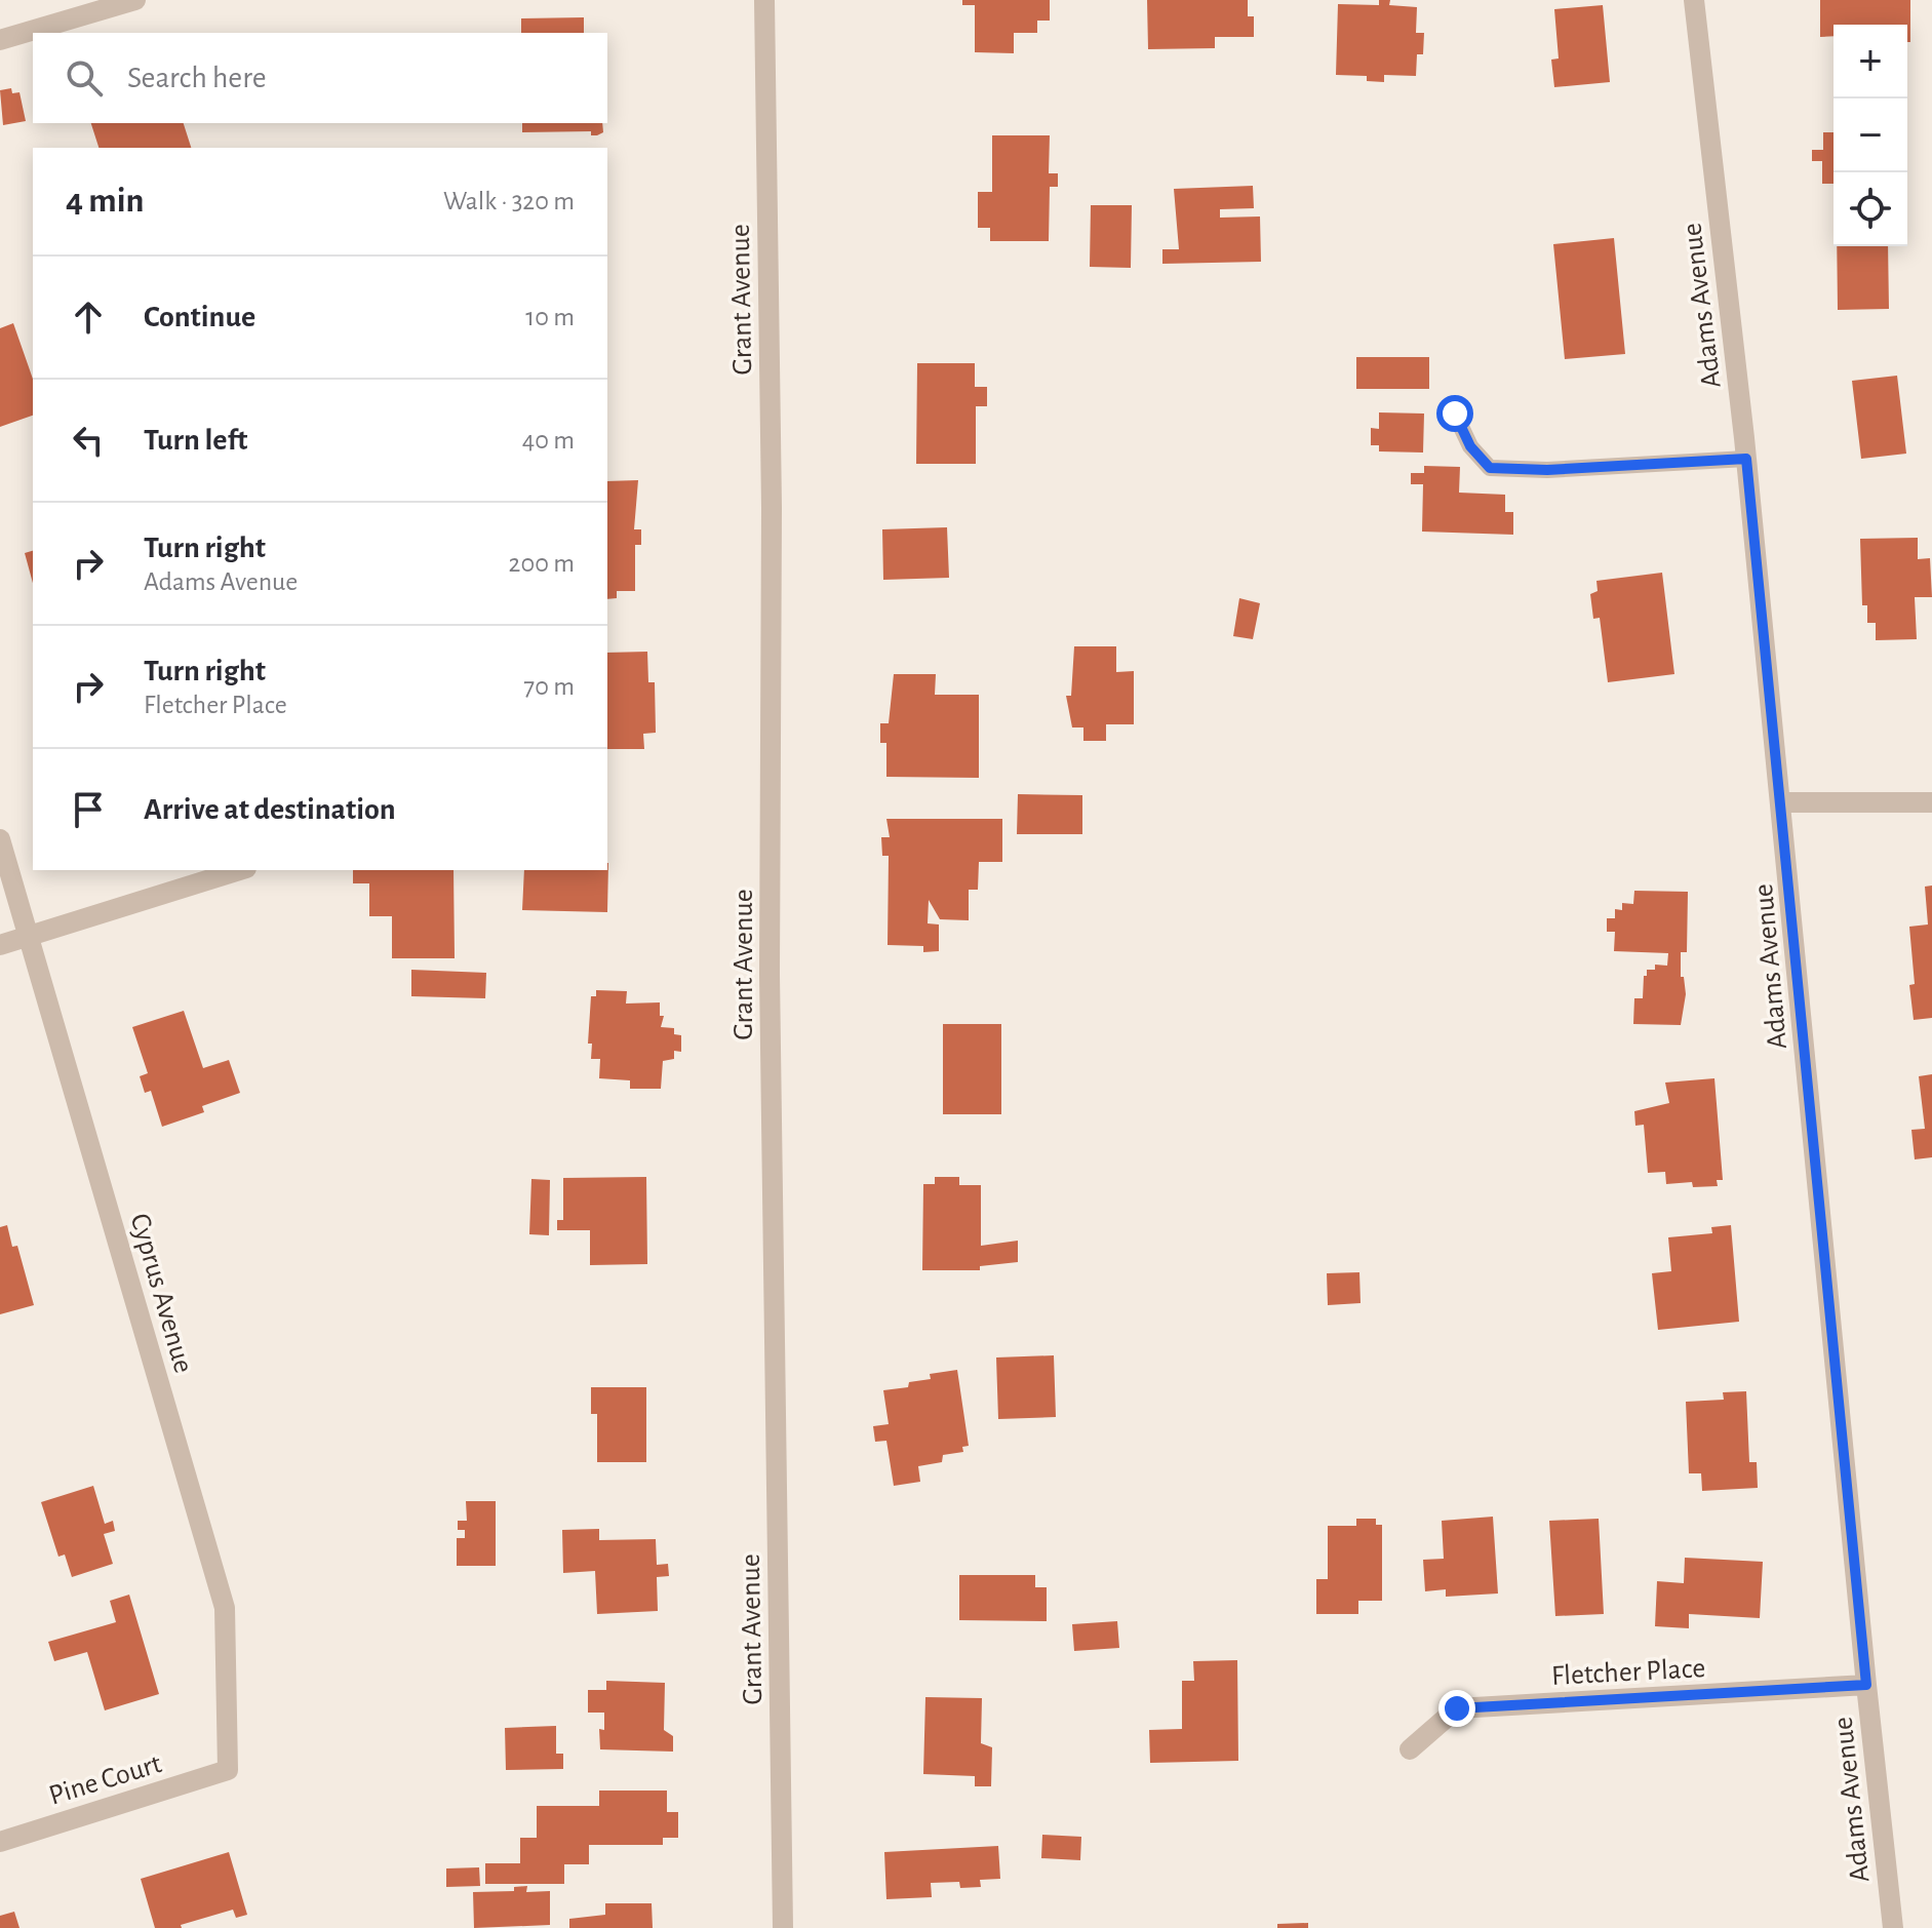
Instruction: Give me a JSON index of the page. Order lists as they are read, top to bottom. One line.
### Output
{"streets":{"street":["Grant Avenue","Adams Avenue","Cyprus Avenue","Fletcher Place","Pine Court"]},"crossings":[["Adams Avenue","Fletcher Place"],["Cyprus Avenue","Pine Court"]],"page":{"map_buttons":["+","−"],"search":"Search here","heading":["4 min","Walk · 320 m"],"list":[["Continue","10 m"],["Turn left","40 m"],["Turn right","Adams Avenue","200 m"],["Turn right","Fletcher Place","70 m"],"Arrive at destination"]}}
